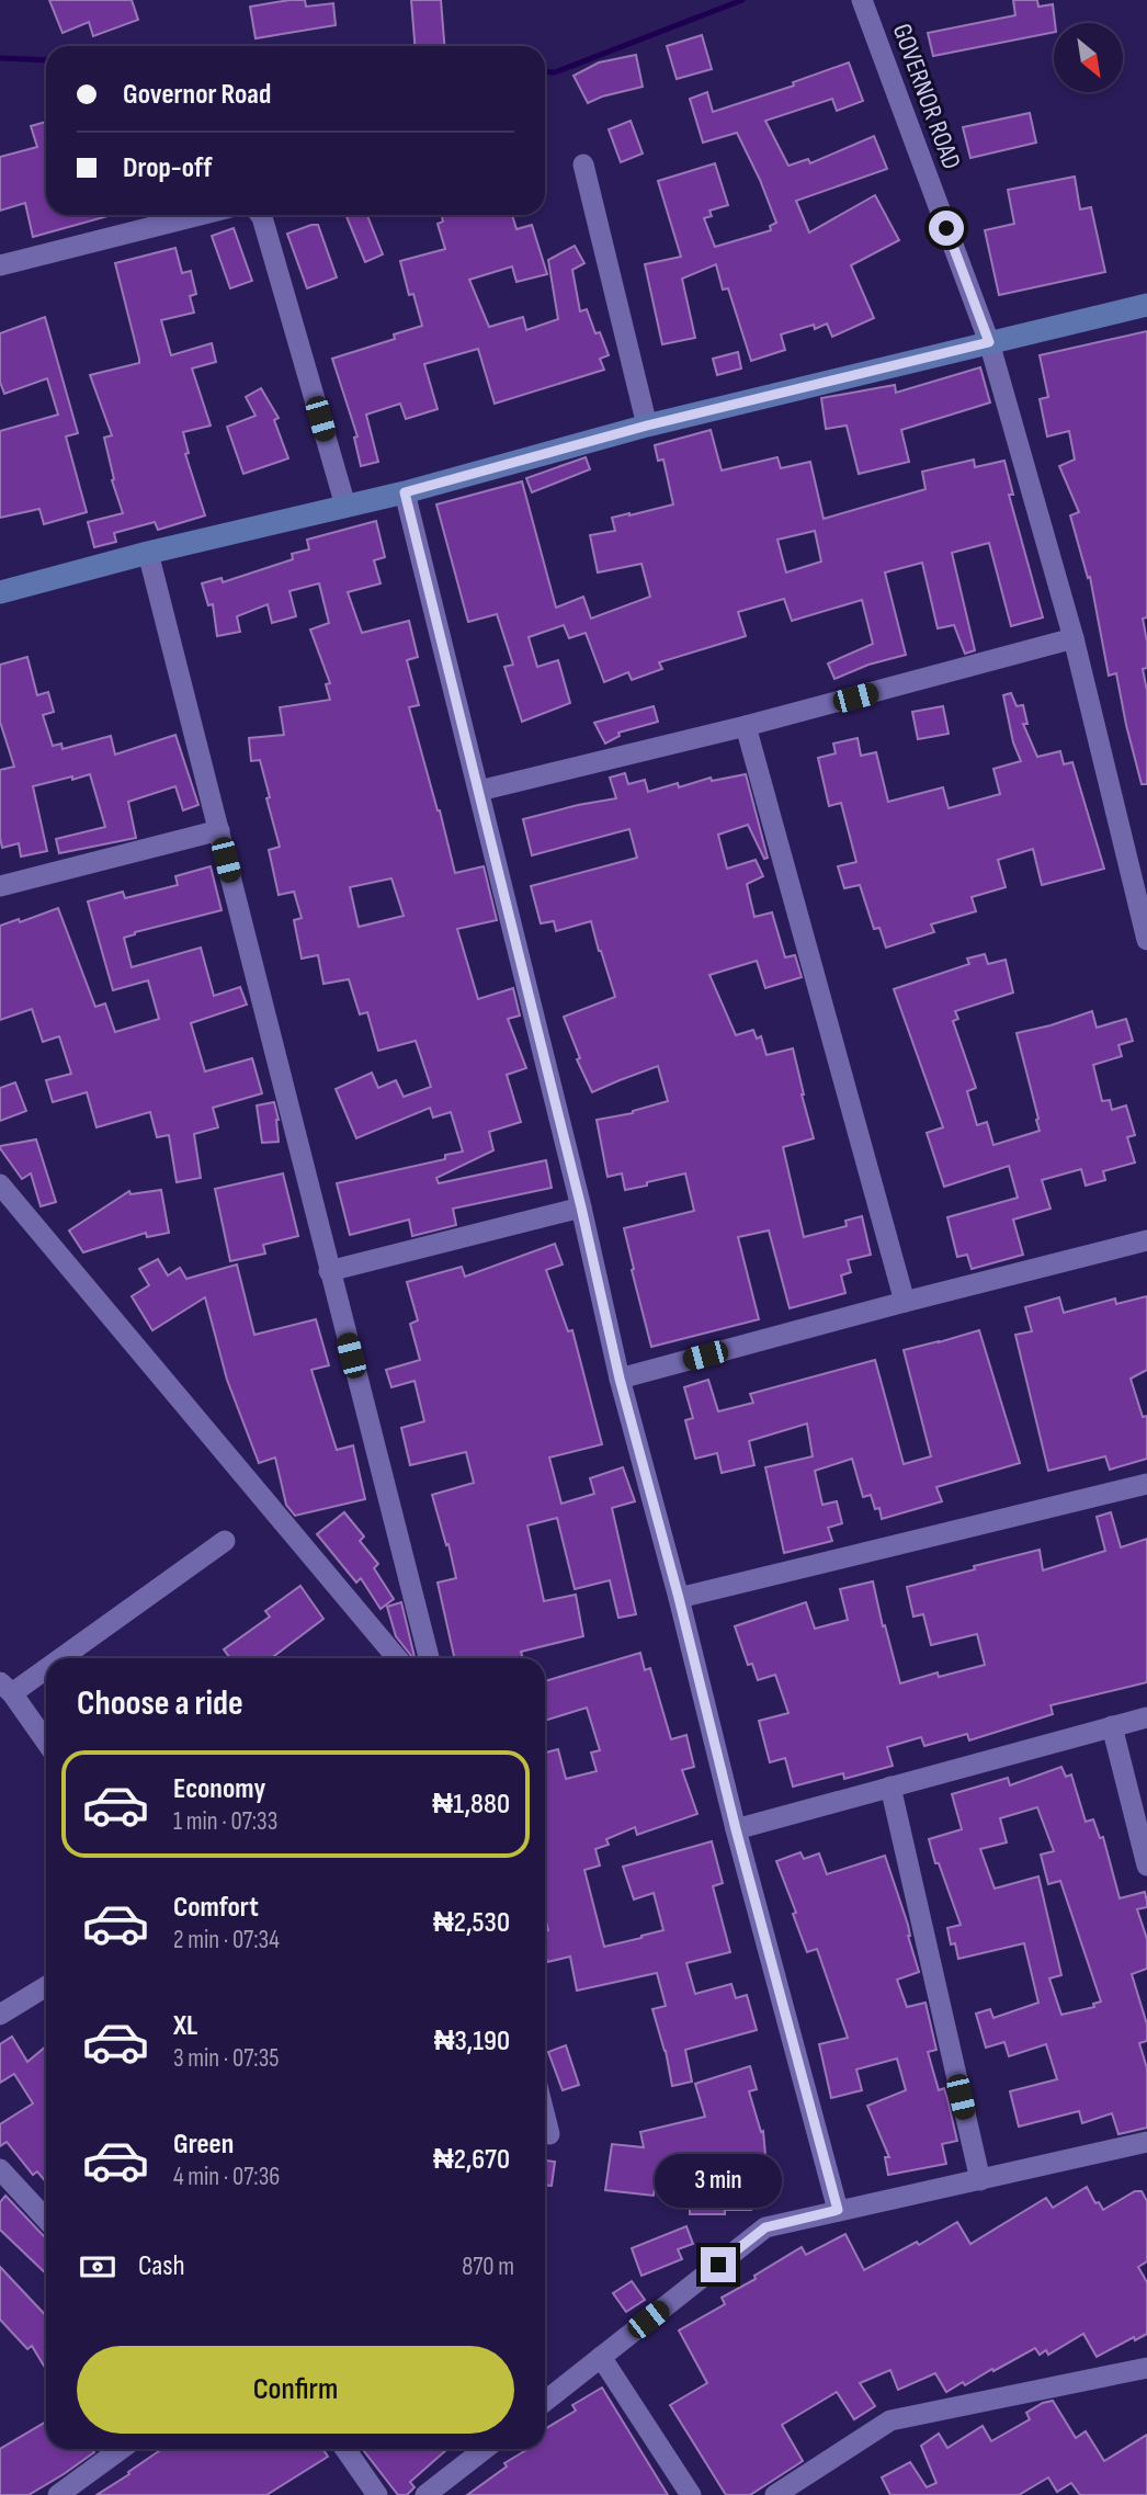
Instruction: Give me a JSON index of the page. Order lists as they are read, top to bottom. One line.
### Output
{"streets":{"street":["GOVERNOR ROAD"]},"north":"bottom right","page":{"banner":["Governor Road","Drop-off"],"heading":"Choose a ride","list":[{"name":"Economy","note":"1 min · 07:33","value":"₦1,880"},{"name":"Comfort","note":"2 min · 07:34","value":"₦2,530"},{"name":"XL","note":"3 min · 07:35","value":"₦3,190"},{"name":"Green","note":"4 min · 07:36","value":"₦2,670"}],"bubble":"3 min","pay":["Cash","870 m"],"buttons":"Confirm"}}
